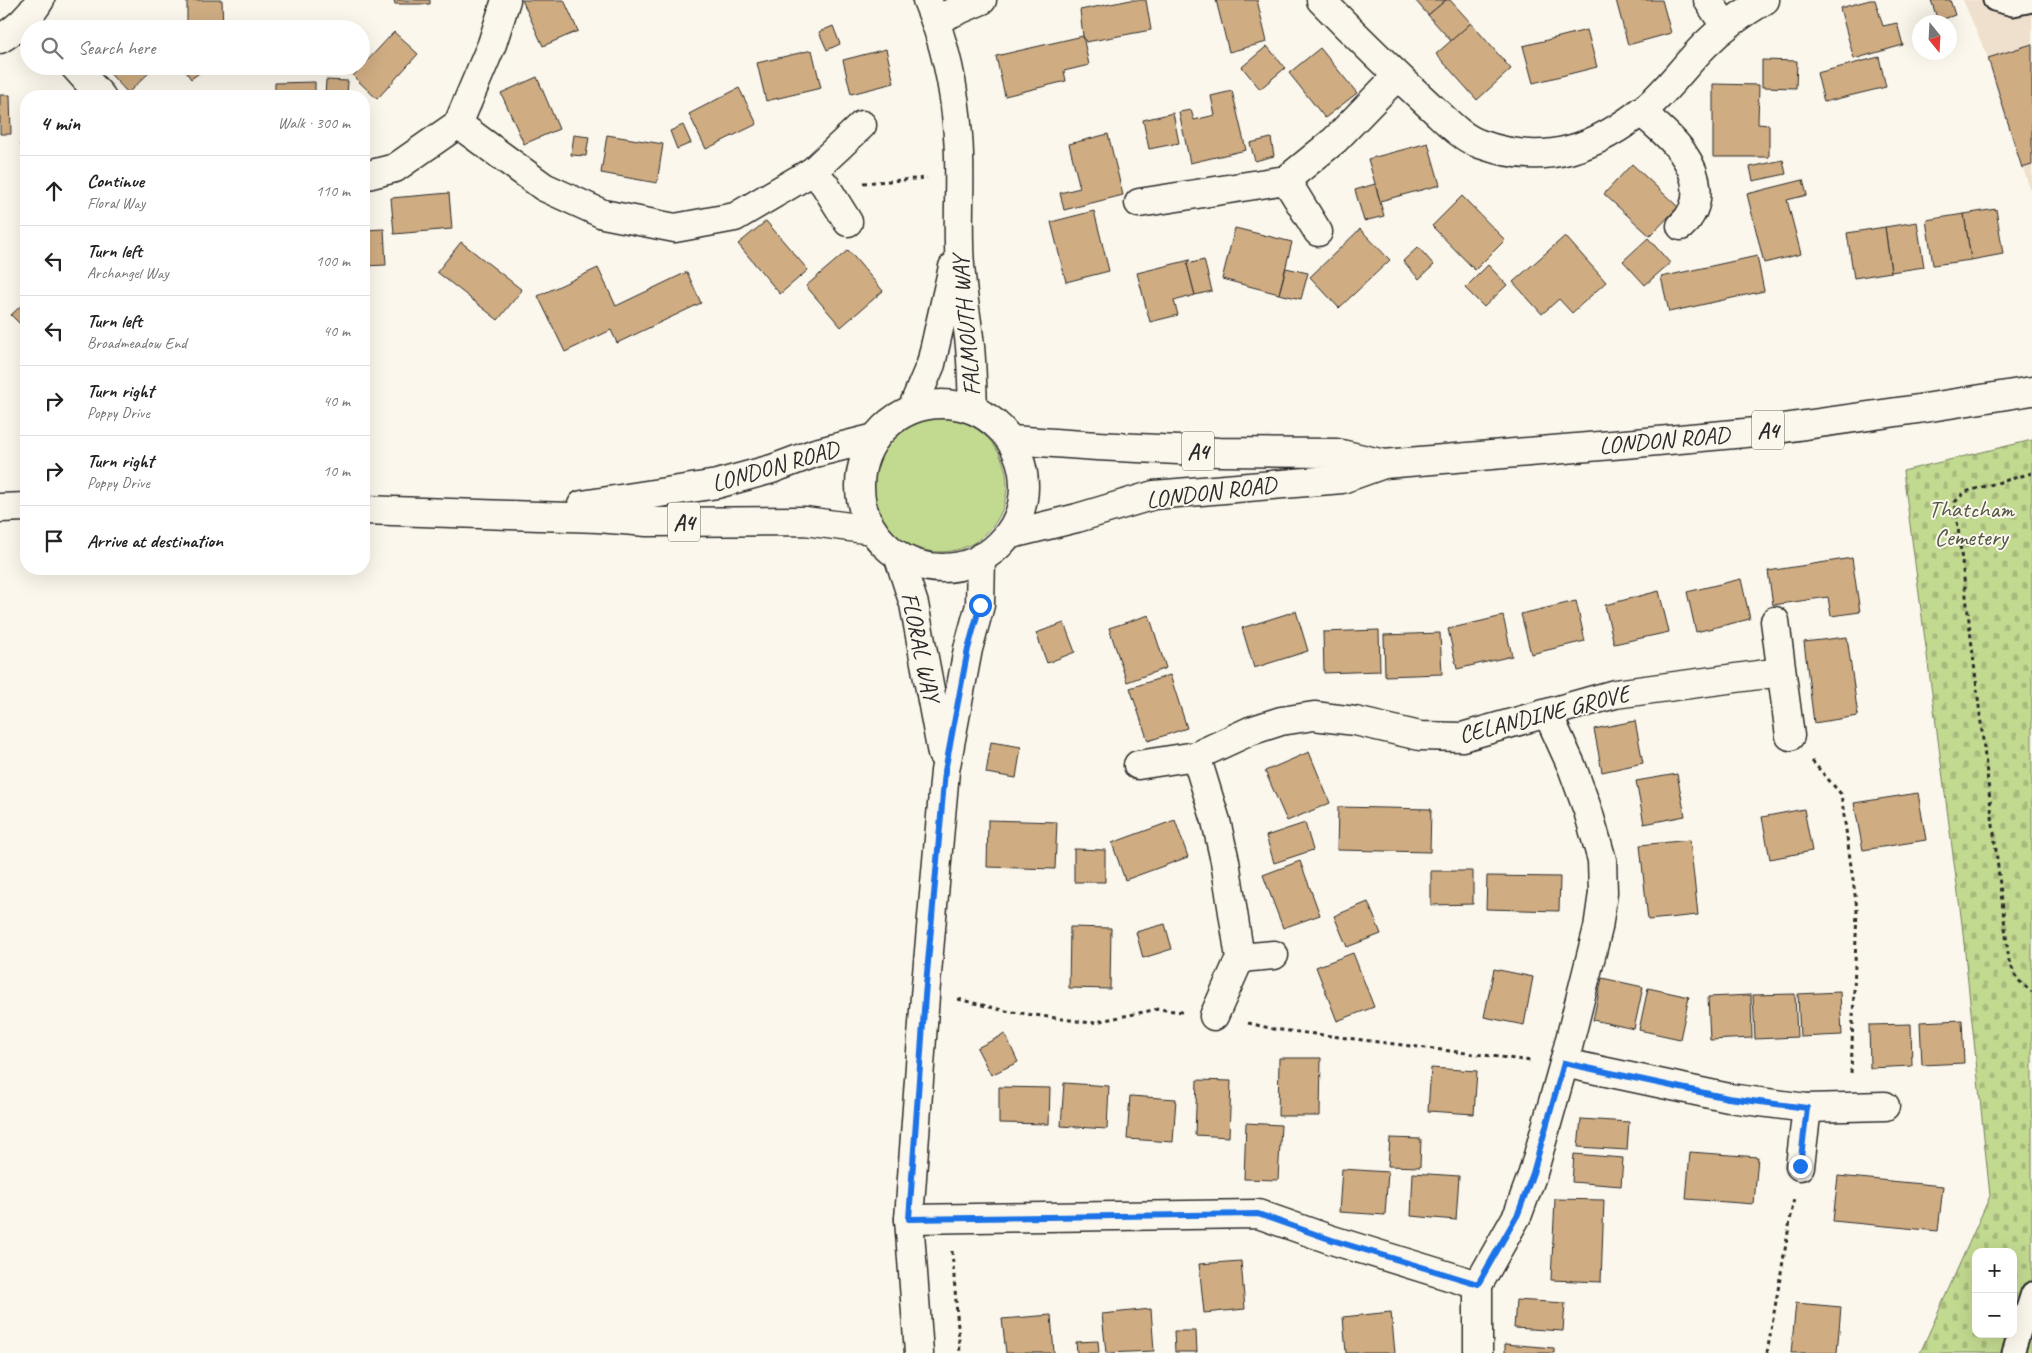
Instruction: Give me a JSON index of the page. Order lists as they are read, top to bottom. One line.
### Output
{"streets":{"street":["FALMOUTH WAY","A4","LONDON ROAD","FLORAL WAY","CELANDINE GROVE"]},"crossings":[["FALMOUTH WAY","A4"],["FALMOUTH WAY","LONDON ROAD"],["FALMOUTH WAY","FLORAL WAY"],["A4","LONDON ROAD"],["A4","FLORAL WAY"],["LONDON ROAD","FLORAL WAY"]],"parks":["Thatcham Cemetery"],"north":"bottom","page":{"search":"Search here","heading":["4 min","Walk · 300 m"],"list":[["Continue","Floral Way","110 m"],["Turn left","Archangel Way","100 m"],["Turn left","Broadmeadow End","40 m"],["Turn right","Poppy Drive","40 m"],["Turn right","Poppy Drive","10 m"],"Arrive at destination"],"map_buttons":["+","−"]}}
